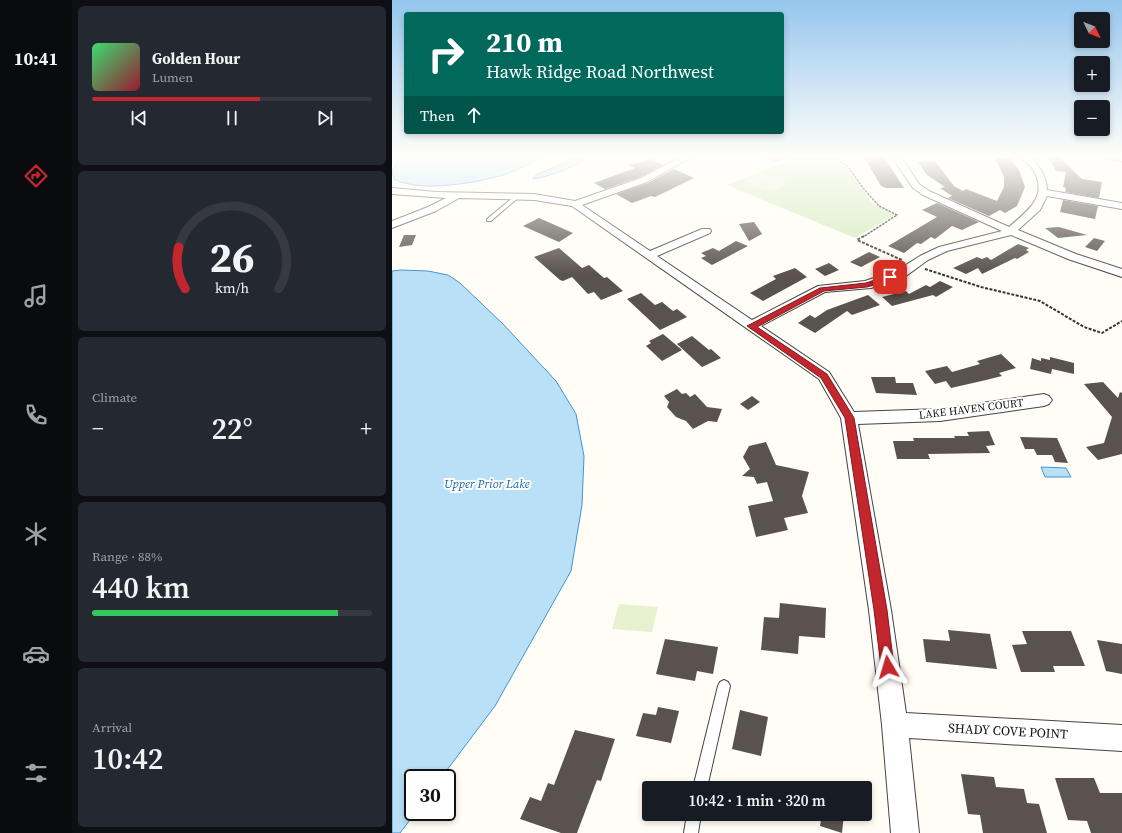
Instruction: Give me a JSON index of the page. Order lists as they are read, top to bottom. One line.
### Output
{"streets":{"street":["LAKE HAVEN COURT","SHADY COVE POINT"]},"water":["Upper Prior Lake"],"north":"bottom right","page":{"tabs":"10:41","map_buttons":["+","−"],"turn":["210 m","Hawk Ridge Road Northwest"],"song":["Golden Hour","Lumen"],"then":"Then","tile":["Climate",["Range · 88%","440 km"],["Arrival","10:42"]],"heat":["−","22°","+"],"limit":"30","trip":"10:42 · 1 min · 320 m","gauge":["26","km/h"]}}
